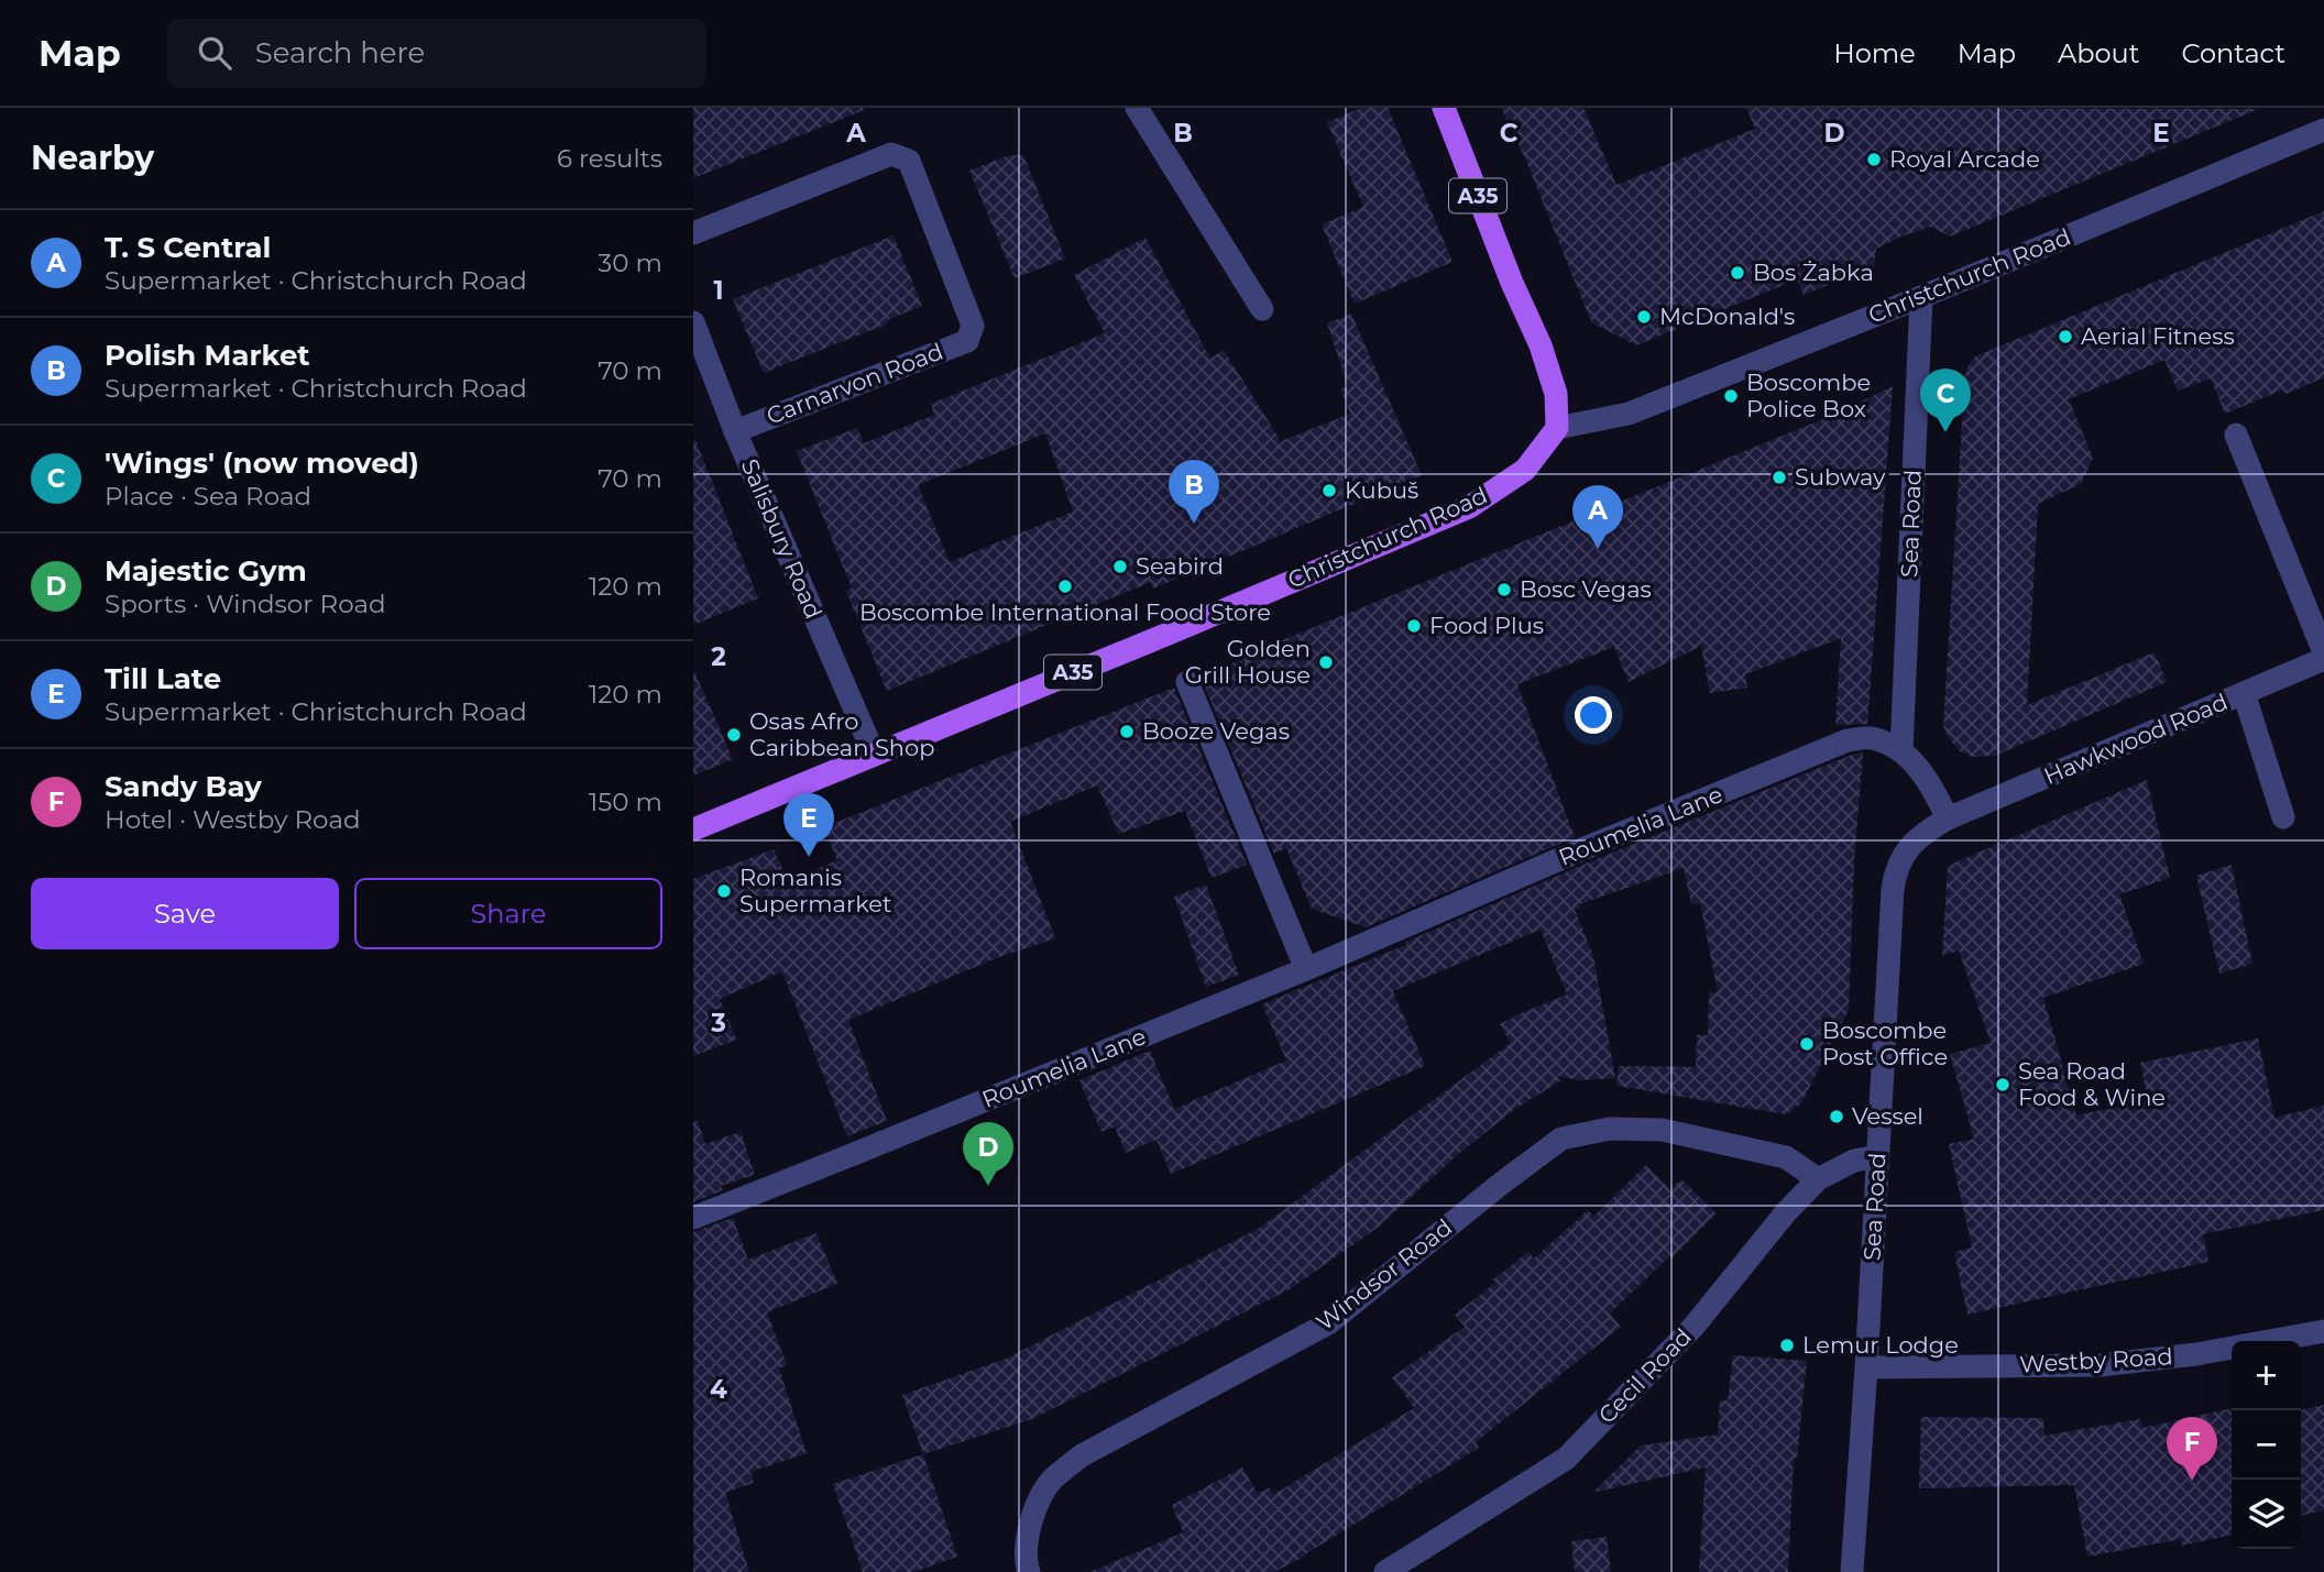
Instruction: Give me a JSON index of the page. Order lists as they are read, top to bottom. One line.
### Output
{"streets":{"main road":["A35","Christchurch Road"],"street":["Carnarvon Road","Sea Road","Salisbury Road","Hawkwood Road","Roumelia Lane","Windsor Road","Westby Road","Cecil Road"]},"crossings":[["A35","Christchurch Road"],["Christchurch Road","Sea Road"],["Christchurch Road","Salisbury Road"],["Carnarvon Road","Salisbury Road"],["Sea Road","Hawkwood Road"],["Sea Road","Roumelia Lane"],["Sea Road","Westby Road"],["Sea Road","Cecil Road"],["Windsor Road","Cecil Road"]],"places":["Royal Arcade","Bos Żabka","McDonald's","Aerial Fitness","Boscombe Police Box","Subway","Kubuš","Seabird","Boscombe International Food Store","Bosc Vegas","Food Plus","Golden Grill House","Booze Vegas","Osas Afro Caribbean Shop","Romanis Supermarket","Boscombe Post Office","Sea Road Food & Wine","Vessel","Lemur Lodge"],"page":{"header":"Map","search":"Search here","nav":["Home","Map","About","Contact"],"heading":["Nearby","6 results"],"list":[{"mark":"A","name":"T. S Central","note":"Supermarket · Christchurch Road","value":"30 m"},{"mark":"B","name":"Polish Market","note":"Supermarket · Christchurch Road","value":"70 m"},{"mark":"C","name":"'Wings' (now moved)","note":"Place · Sea Road","value":"70 m"},{"mark":"D","name":"Majestic Gym","note":"Sports · Windsor Road","value":"120 m"},{"mark":"E","name":"Till Late","note":"Supermarket · Christchurch Road","value":"120 m"},{"mark":"F","name":"Sandy Bay","note":"Hotel · Westby Road","value":"150 m"}],"pins":["C","B","A","E","D","F"],"buttons":["Save","Share"],"map_buttons":["+","−"]},"grid":{"columns":["A","B","C","D","E"],"rows":["1","2","3","4"]}}
